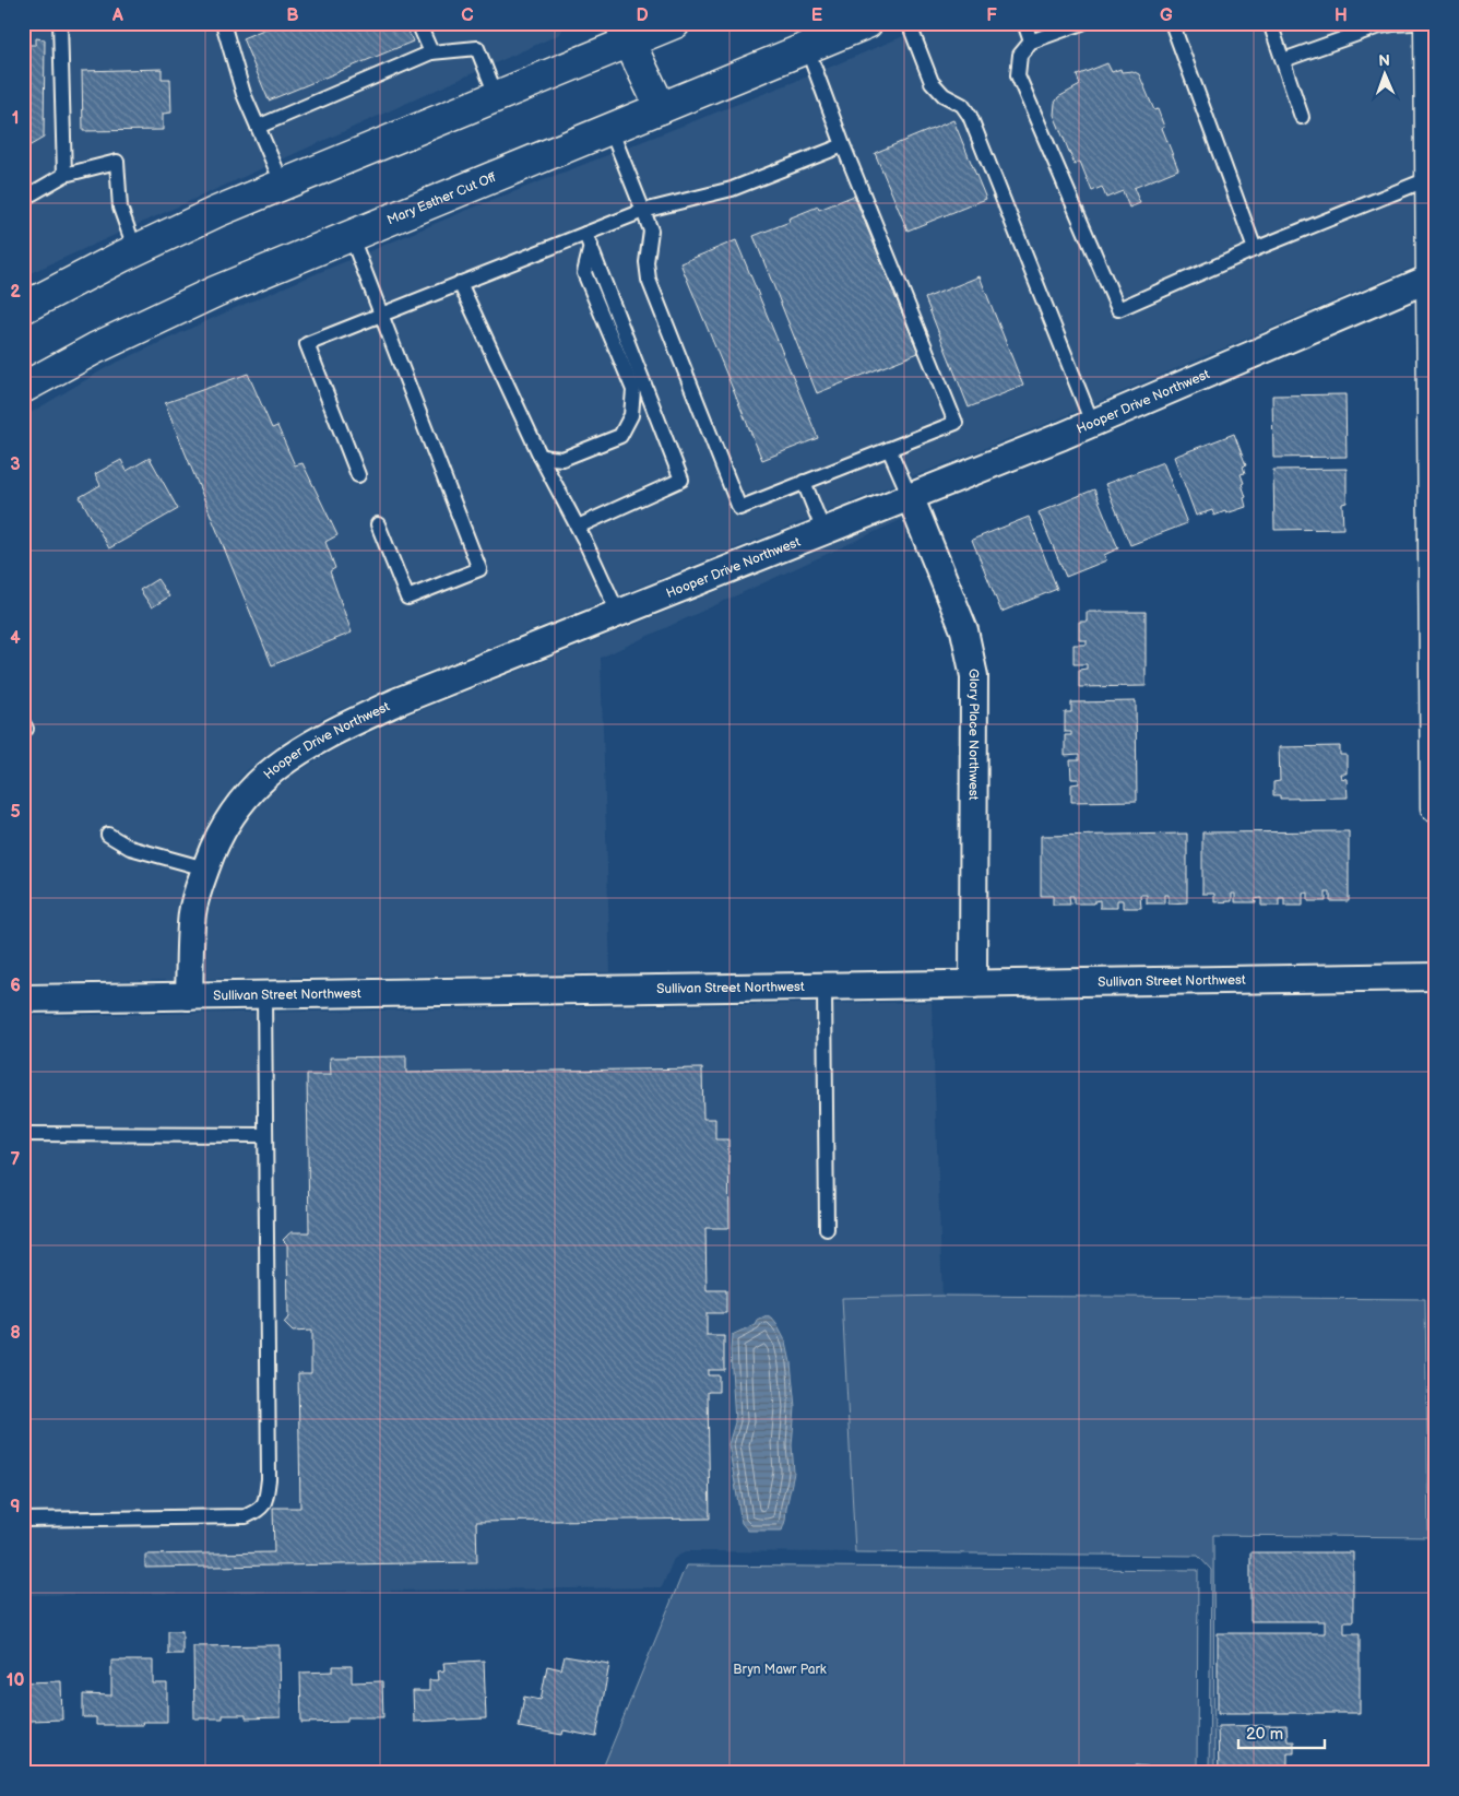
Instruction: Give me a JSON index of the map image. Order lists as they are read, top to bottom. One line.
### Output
{"streets":{"main road":["Mary Esther Cut Off"],"street":["Hooper Drive Northwest","Glory Place Northwest","Sullivan Street Northwest"]},"crossings":[["Hooper Drive Northwest","Glory Place Northwest"],["Hooper Drive Northwest","Sullivan Street Northwest"],["Glory Place Northwest","Sullivan Street Northwest"]],"parks":["Bryn Mawr Park"],"scale_bar":"20 m","north":"top","grid":{"columns":["A","B","C","D","E","F","G","H"],"rows":["1","2","3","4","5","6","7","8","9","10"]}}
